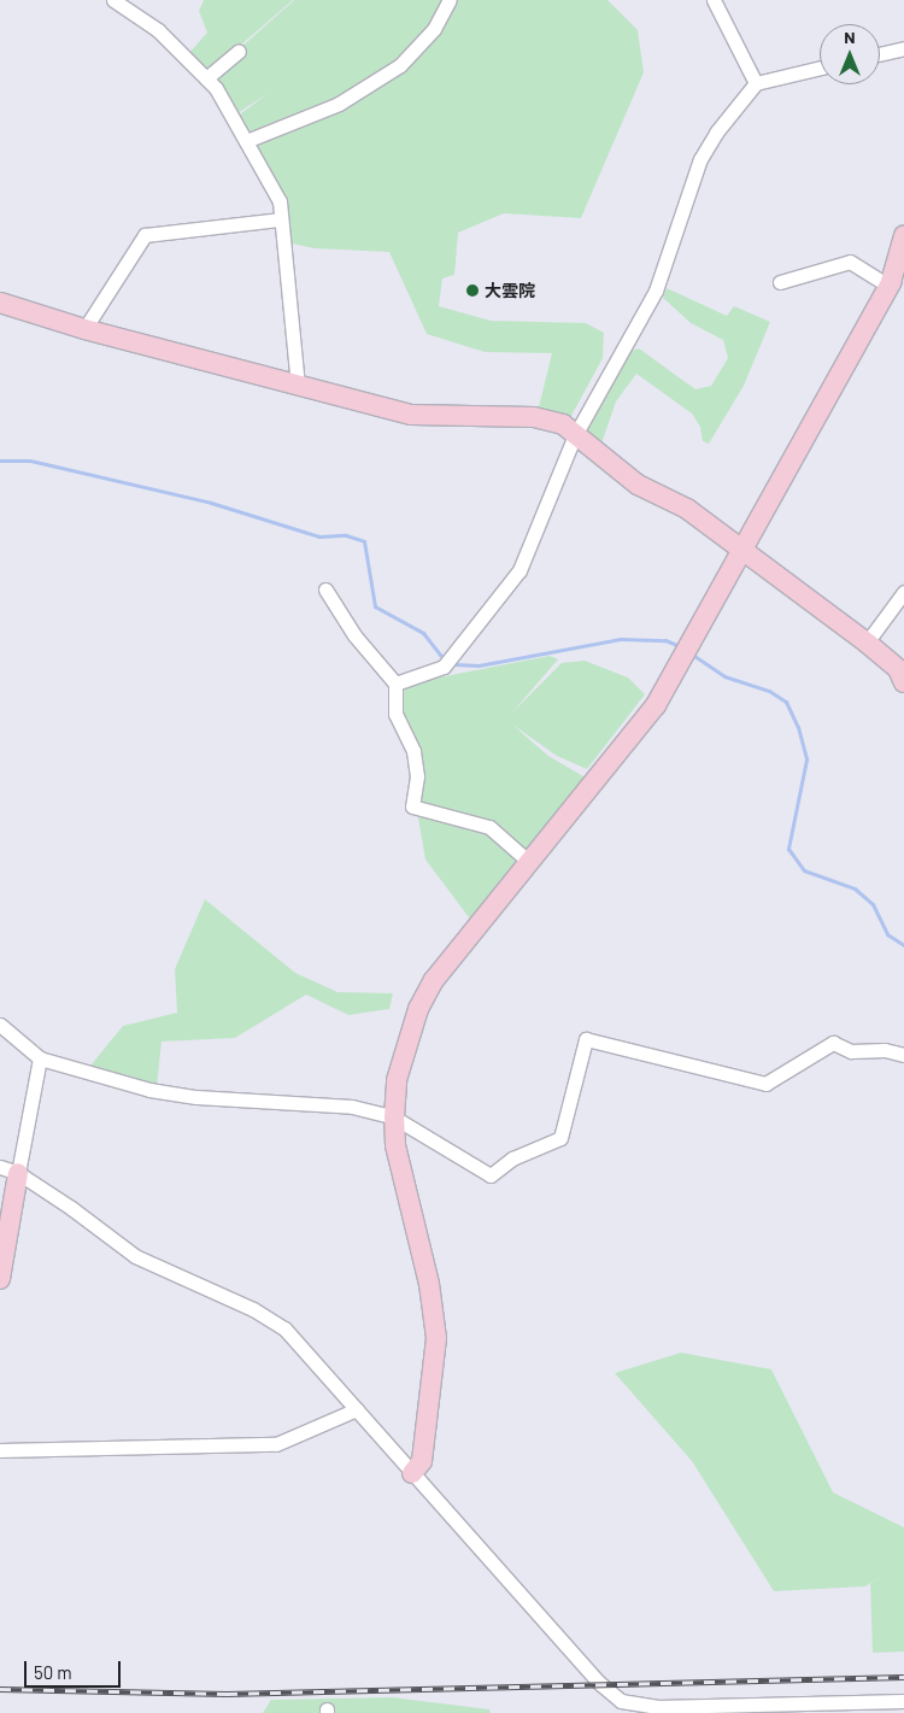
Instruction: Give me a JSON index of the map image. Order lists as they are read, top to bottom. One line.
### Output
{"places":["大雲院"],"scale_bar":"50 m","north":"top"}
